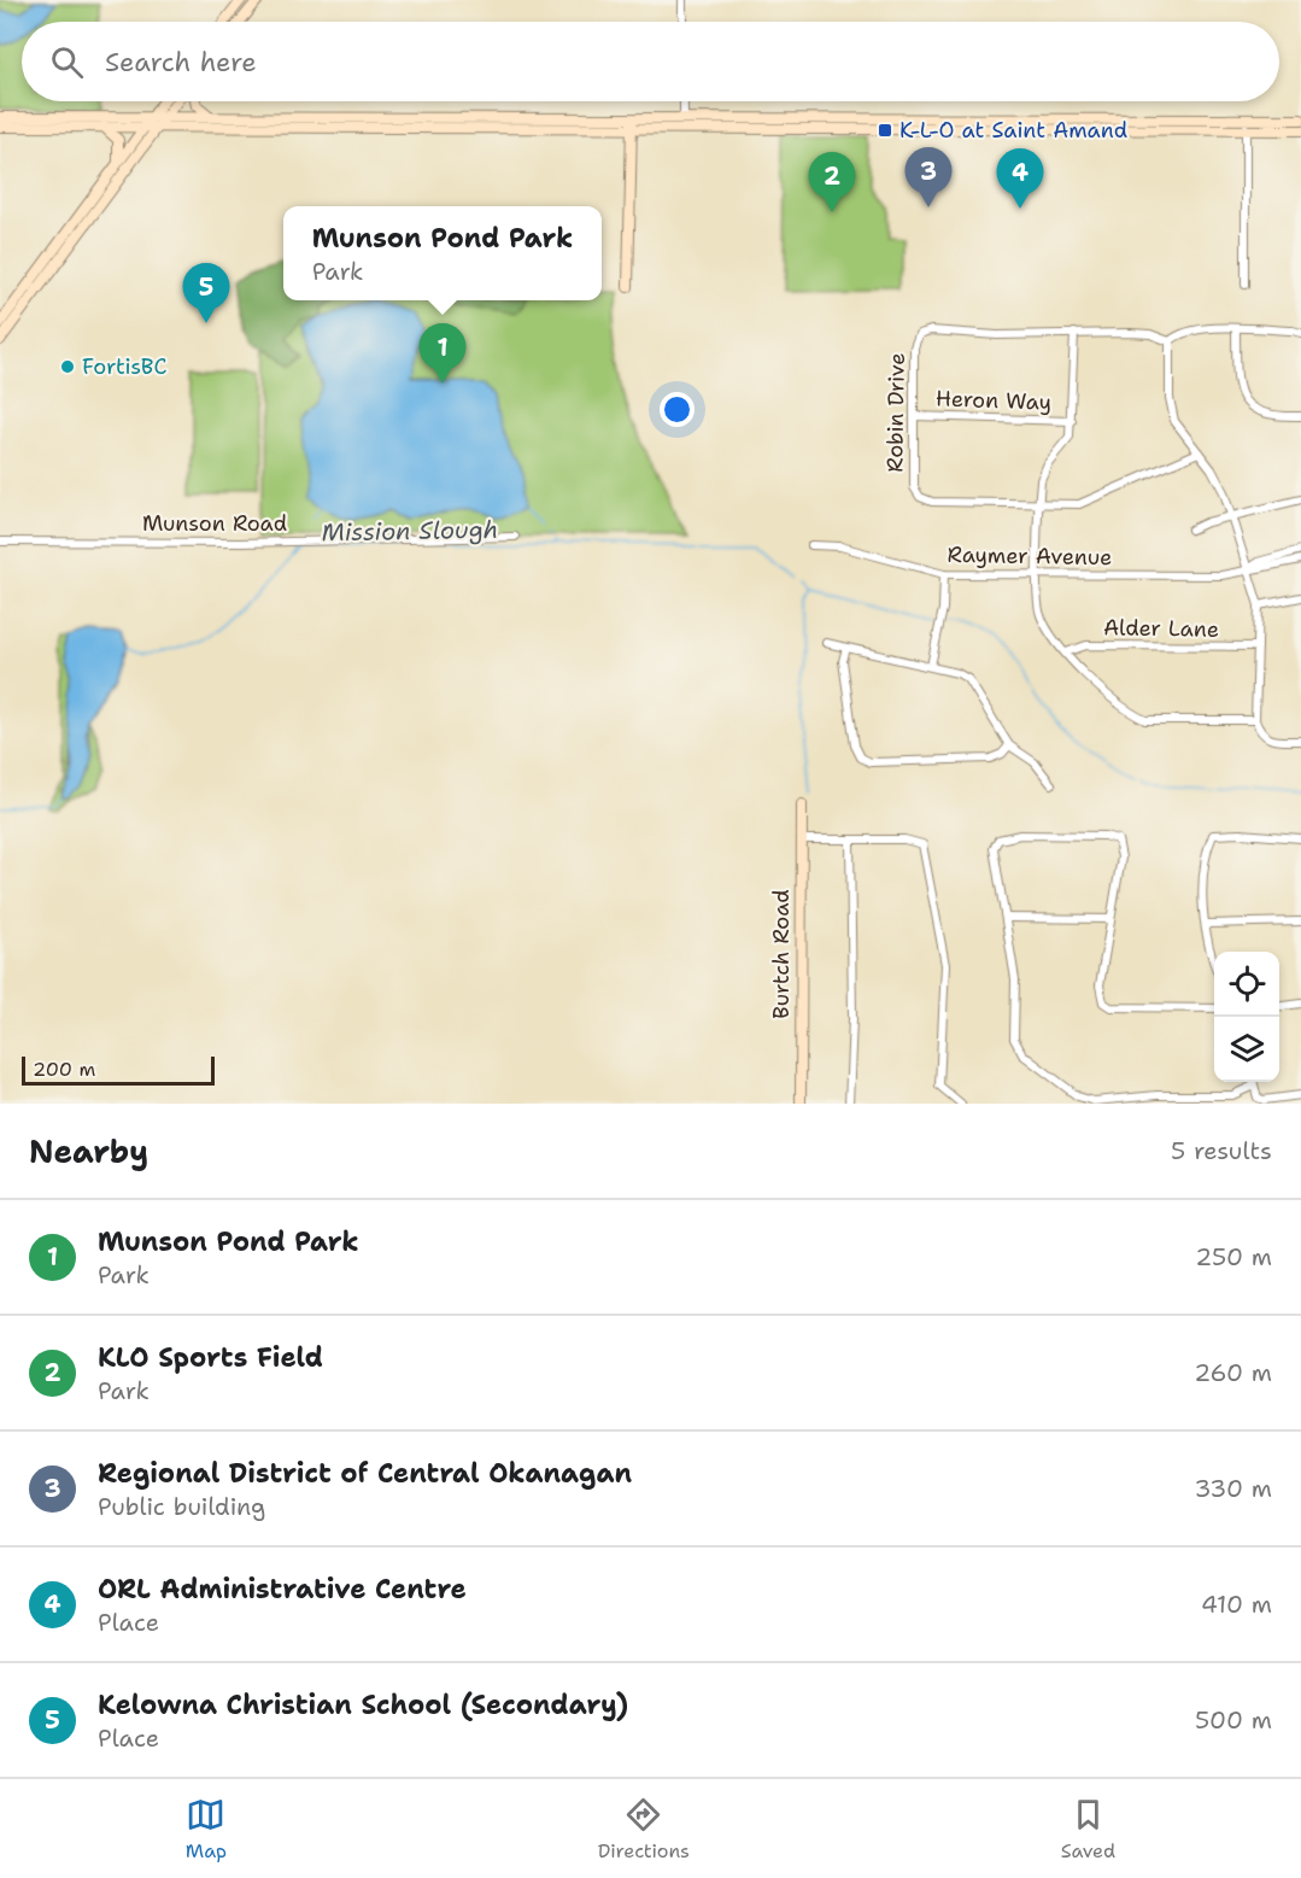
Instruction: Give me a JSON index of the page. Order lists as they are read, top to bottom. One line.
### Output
{"streets":{"main road":["Burtch Road"],"street":["Heron Way","Robin Drive","Munson Road","Raymer Avenue","Alder Lane"]},"crossings":[["Heron Way","Robin Drive"]],"water":["Mission Slough"],"places":{"transit":["K-L-O at Saint Amand"],"other":["FortisBC"]},"scale_bar":"200 m","page":{"search":"Search here","pins":["3","4","2","5","1"],"popup":["Munson Pond Park","Park"],"scale":"200 m","heading":["Nearby","5 results"],"list":[{"mark":"1","name":"Munson Pond Park","note":"Park","value":"250 m"},{"mark":"2","name":"KLO Sports Field","note":"Park","value":"260 m"},{"mark":"3","name":"Regional District of Central Okanagan","note":"Public building","value":"330 m"},{"mark":"4","name":"ORL Administrative Centre","note":"Place","value":"410 m"},{"mark":"5","name":"Kelowna Christian School (Secondary)","note":"Place","value":"500 m"}],"nav":["Map","Directions","Saved"]}}
